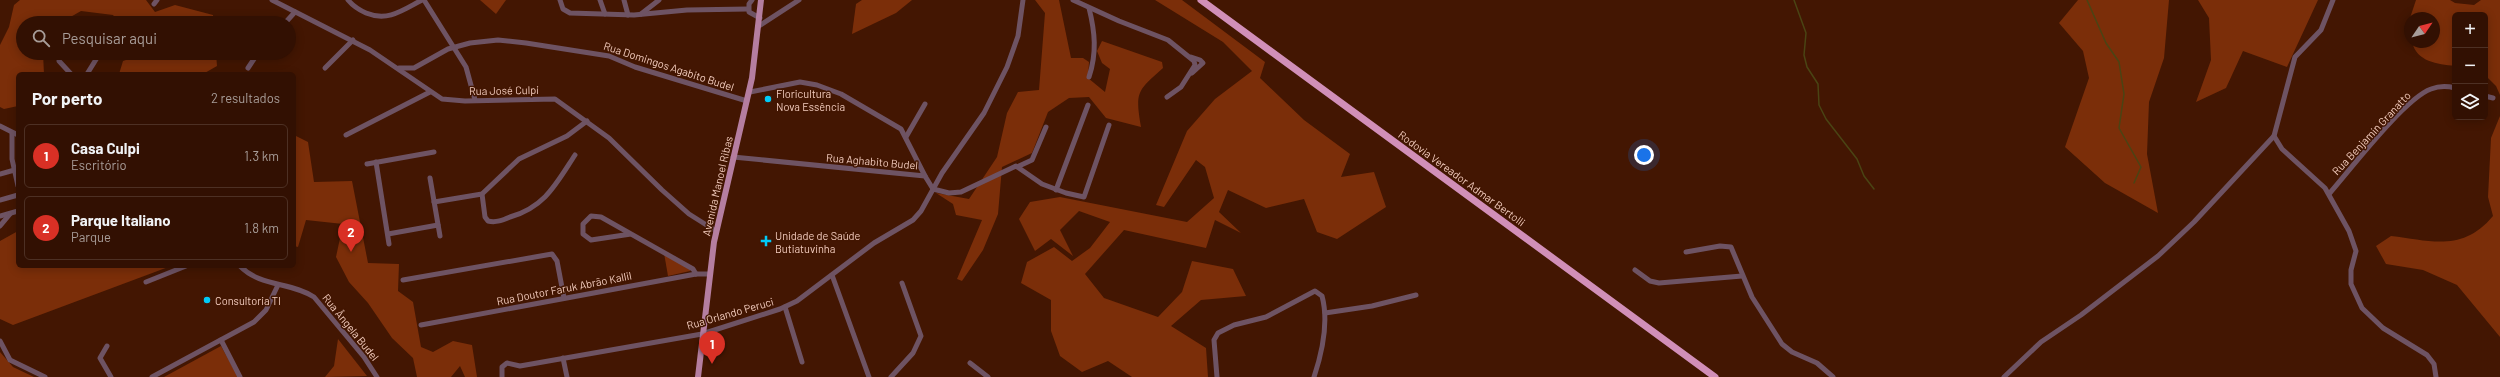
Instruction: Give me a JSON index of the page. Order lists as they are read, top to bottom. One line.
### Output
{"streets":{"highway":["Rodovia Vereador Admar Bertolli"],"main road":["Avenida Manoel Ribas"],"street":["Rua Domingos Agabito Budel","Rua José Culpi","Rua Benjamin Granatto","Rua Aghabito Budel","Rua Doutor Faruk Abrão Kallil","Rua Orlando Peruci","Rua Ângela Budel"]},"crossings":[["Rua Domingos Agabito Budel","Rua José Culpi"],["Rua Domingos Agabito Budel","Avenida Manoel Ribas"],["Rua José Culpi","Avenida Manoel Ribas"],["Rua Aghabito Budel","Avenida Manoel Ribas"],["Rua Aghabito Budel","Rua Orlando Peruci"],["Avenida Manoel Ribas","Rua Doutor Faruk Abrão Kallil"],["Avenida Manoel Ribas","Rua Orlando Peruci"]],"places":{"other":["Floricultura Nova Essência","Consultoria TI"],"health":["Unidade de Saúde Butiatuvinha"]},"north":"top right","page":{"map_buttons":["+","−"],"search":"Pesquisar aqui","heading":["Por perto","2 resultados"],"list":[{"mark":"1","name":"Casa Culpi","note":"Escritório","value":"1.3 km"},{"mark":"2","name":"Parque Italiano","note":"Parque","value":"1.8 km"}],"pins":["2","1"]}}
